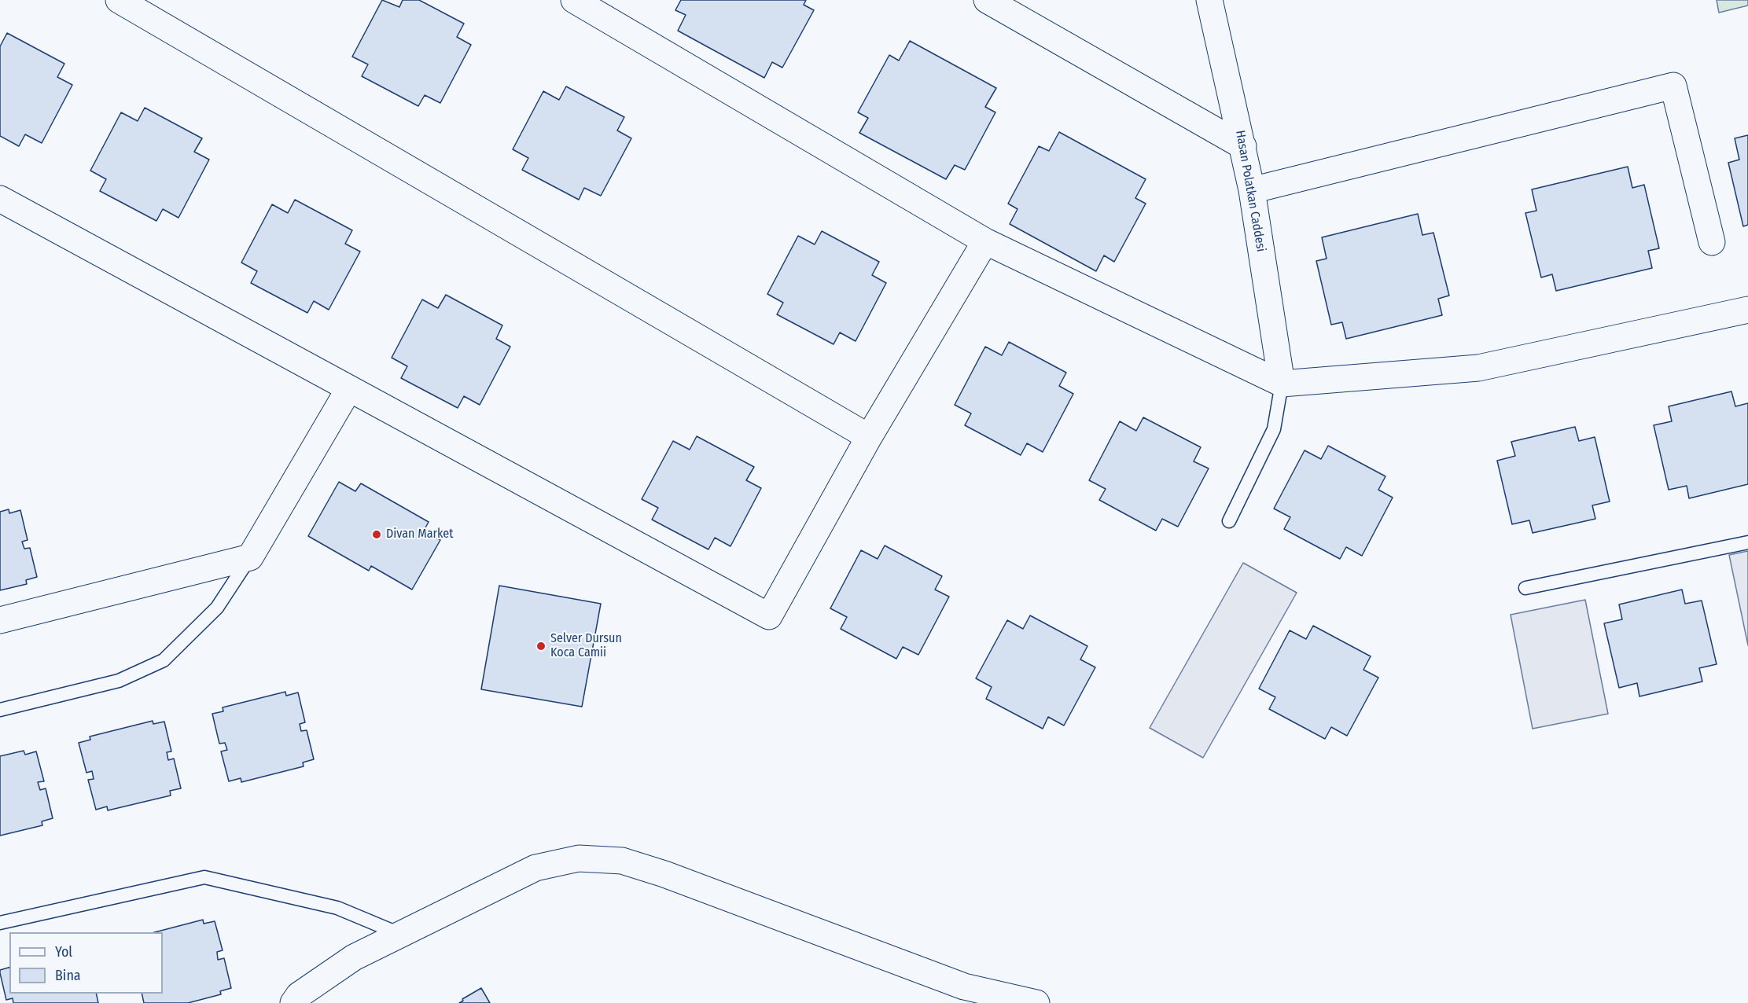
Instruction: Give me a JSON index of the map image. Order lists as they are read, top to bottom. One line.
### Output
{"streets":{"street":["Hasan Polatkan Caddesi"]},"places":["Divan Market","Selver Dursun Koca Camii"],"legend":["Yol","Bina"]}
